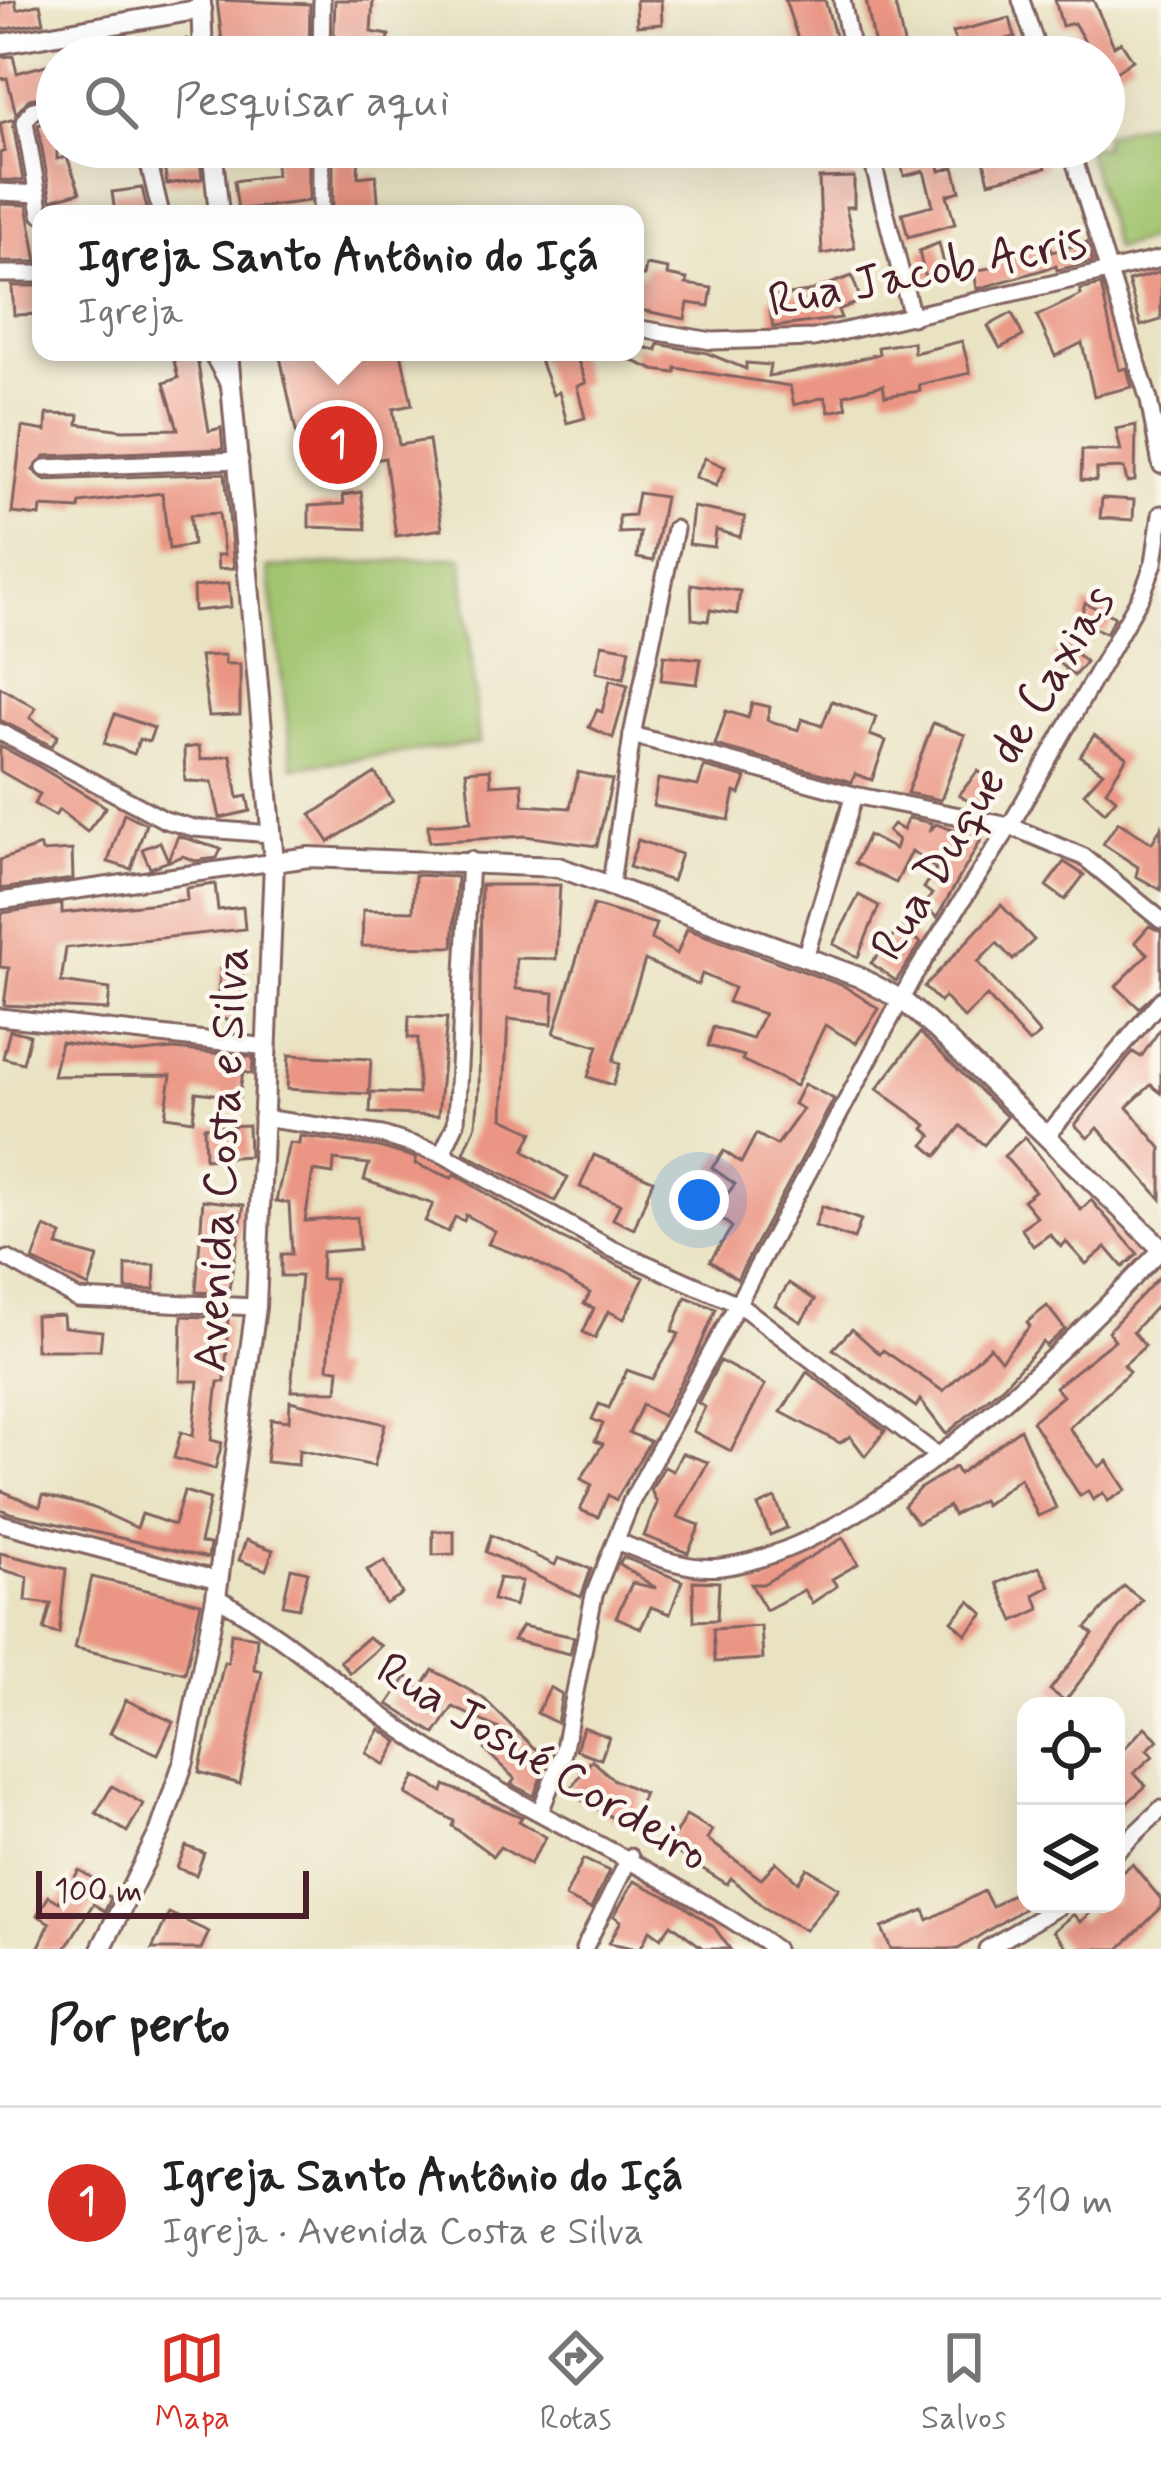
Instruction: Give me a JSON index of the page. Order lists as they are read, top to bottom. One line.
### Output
{"streets":{"street":["Rua Jacob Acris","Rua Duque de Caxias","Avenida Costa e Silva","Rua Josué Cordeiro"]},"crossings":[["Rua Duque de Caxias","Rua Josué Cordeiro"],["Avenida Costa e Silva","Rua Josué Cordeiro"]],"scale_bar":"100 m","page":{"search":"Pesquisar aqui","popup":["Igreja Santo Antônio do Içá","Igreja"],"pins":"1","scale":"100 m","heading":"Por perto","list":[{"mark":"1","name":"Igreja Santo Antônio do Içá","note":"Igreja · Avenida Costa e Silva","value":"310 m"}],"nav":["Mapa","Rotas","Salvos"]}}
